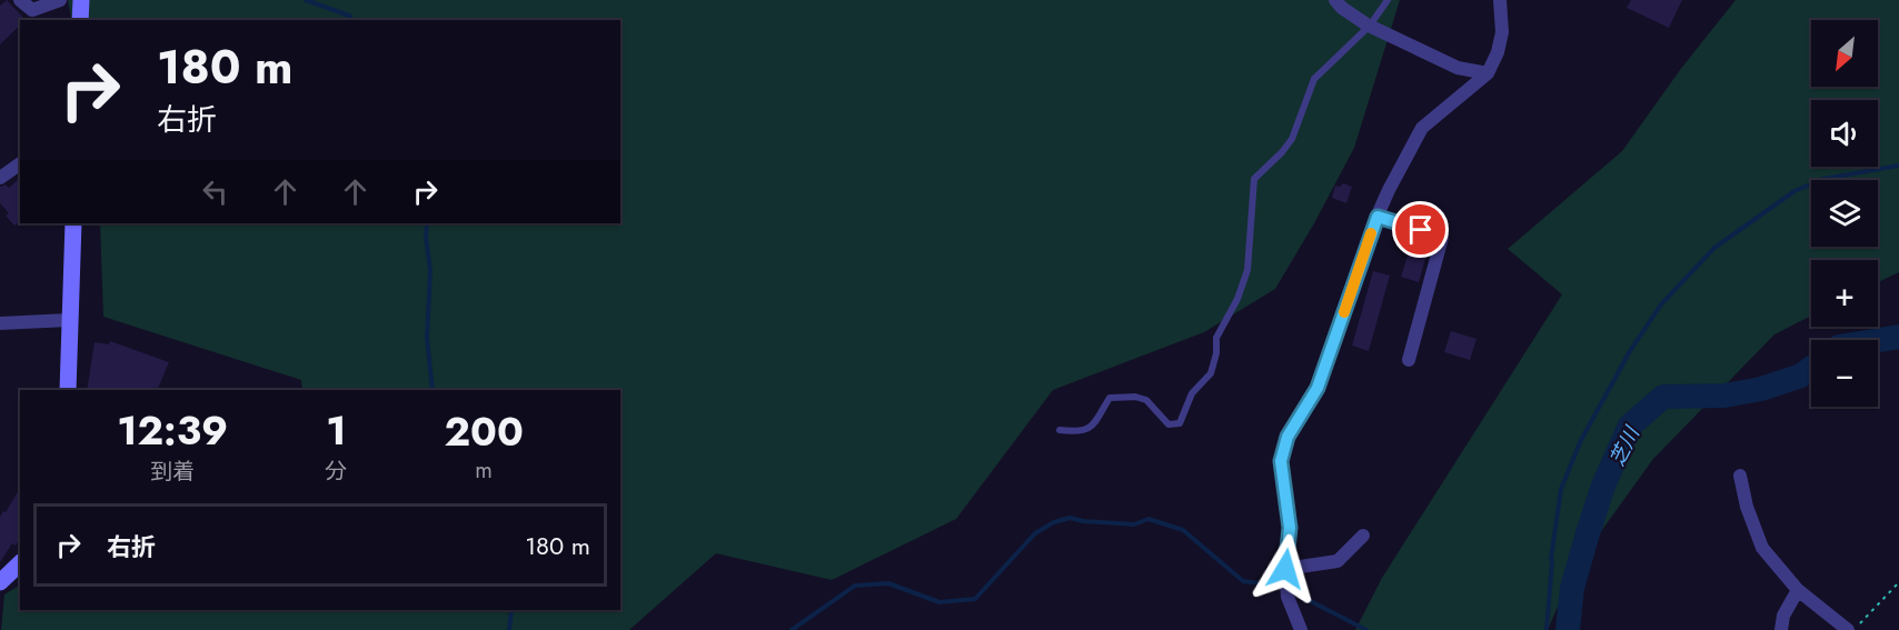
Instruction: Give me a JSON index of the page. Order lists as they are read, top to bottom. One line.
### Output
{"water":["芝川"],"north":"bottom left","page":{"map_buttons":["+","−"],"turn":["180 m","右折"],"eta":["12:39","到着","1","分","200","m"],"list":[{"name":"右折","value":"180 m"}]}}
